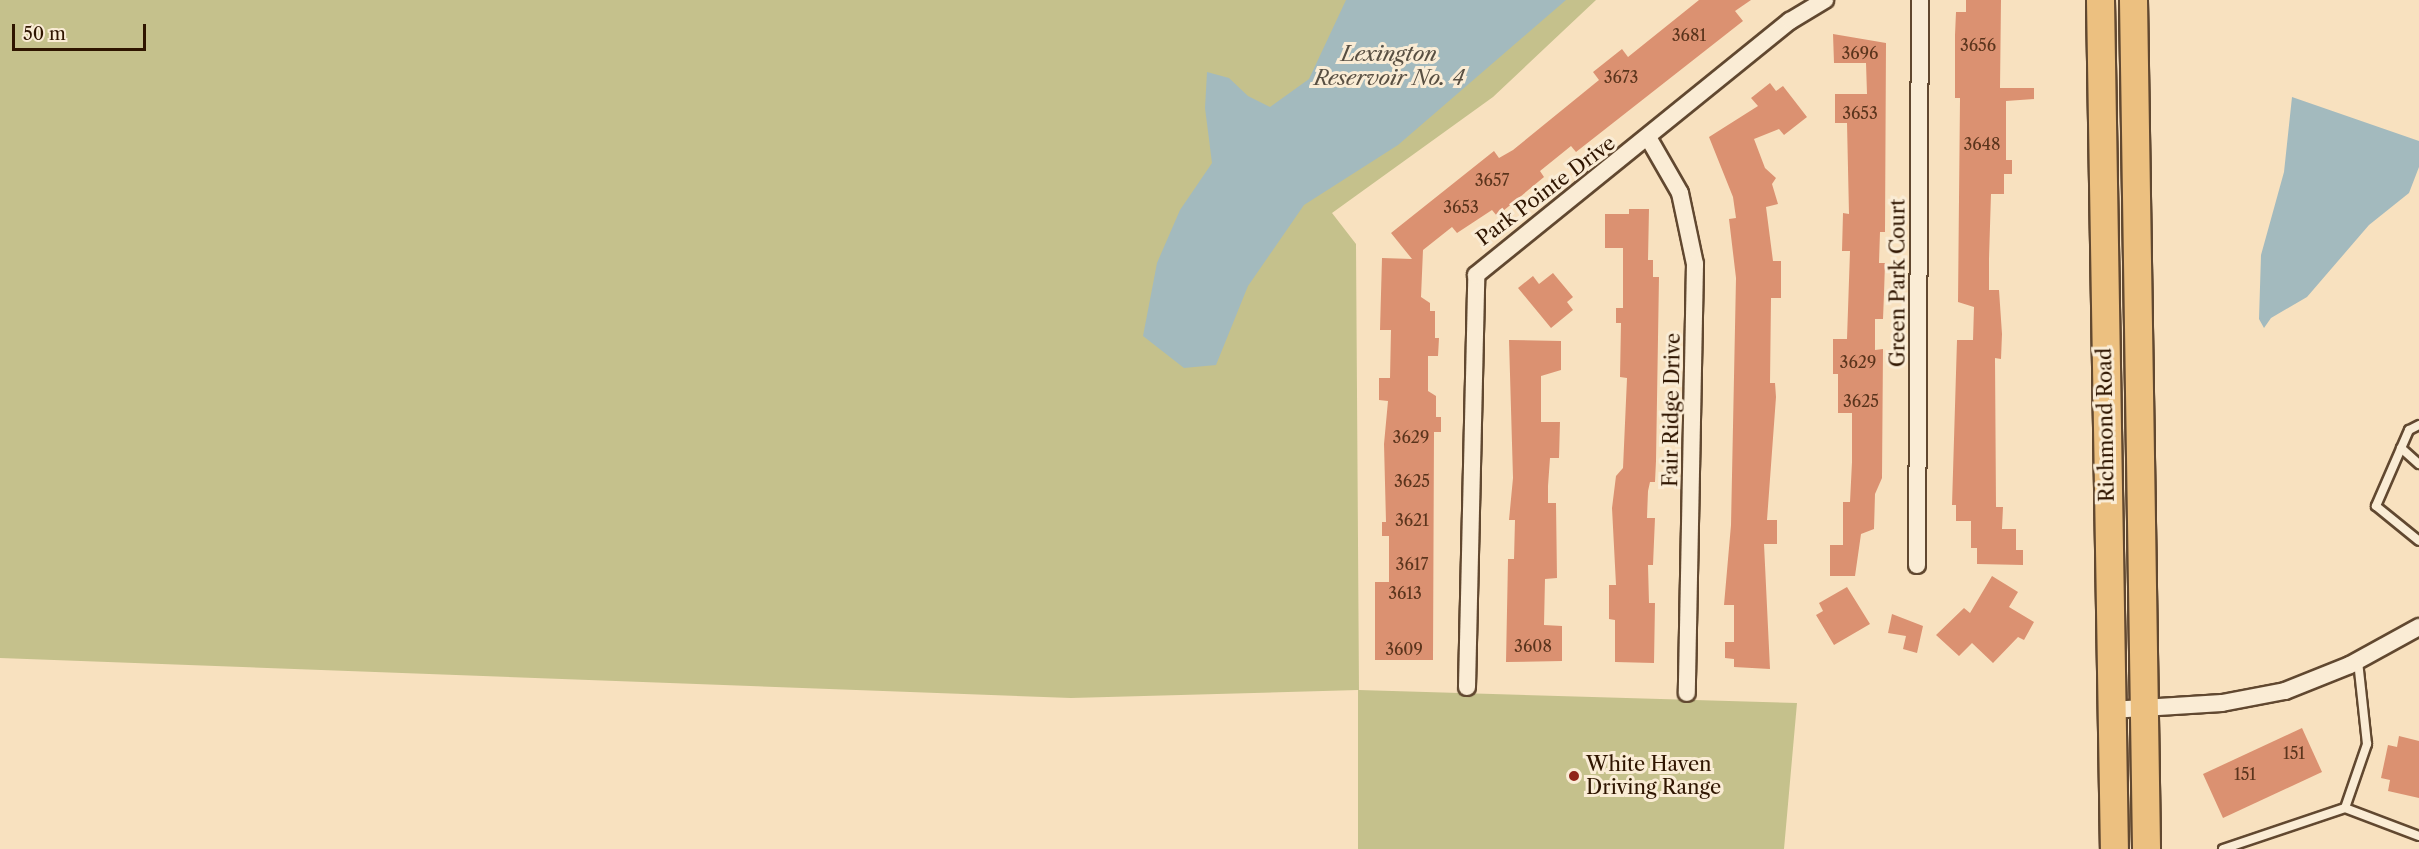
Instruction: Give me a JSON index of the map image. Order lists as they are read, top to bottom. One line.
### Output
{"streets":{"highway":["Richmond Road"],"street":["Park Pointe Drive","Green Park Court","Fair Ridge Drive"]},"crossings":[["Park Pointe Drive","Fair Ridge Drive"]],"water":["Lexington Reservoir No. 4"],"places":["White Haven Driving Range"],"house_numbers":["3681","3656","3696","3673","3653","3648","3657","3653","3629","3625","3629","3625","3621","3617","3613","3608","3609","151","151"],"scale_bar":"50 m"}
